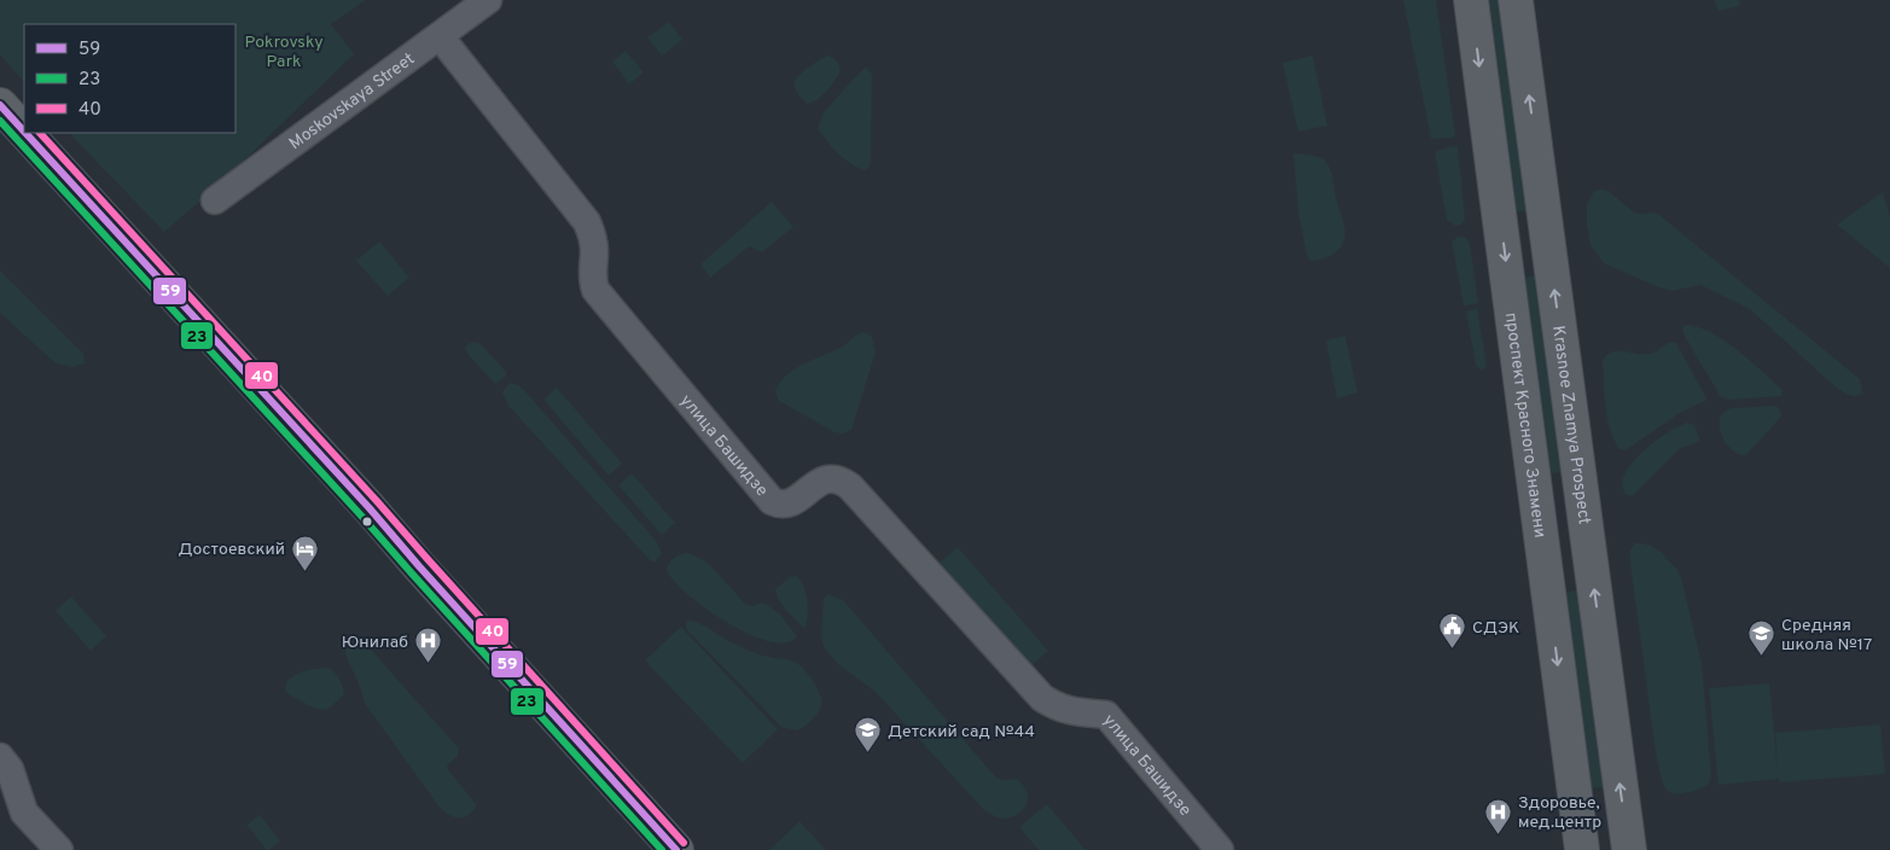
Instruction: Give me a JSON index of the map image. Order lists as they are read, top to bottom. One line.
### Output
{"streets":{"main road":["проспект Красного Знамени","Krasnoe Znamya Prospect"],"street":["Moskovskaya Street","улица Башидзе"]},"crossings":[["Moskovskaya Street","улица Башидзе"]],"one_way":["проспект Красного Знамени","Krasnoe Znamya Prospect"],"parks":["Pokrovsky Park"],"places":{"hotel":["Достоевский"],"public building":["СДЭК"],"school or university":["Средняя школа №17","Детский сад №44"],"hospital":["Юнилаб","Здоровье, мед.центр"]},"lines":["transit line 59","transit line 23","transit line 40"],"legend":["59","23","40"]}
